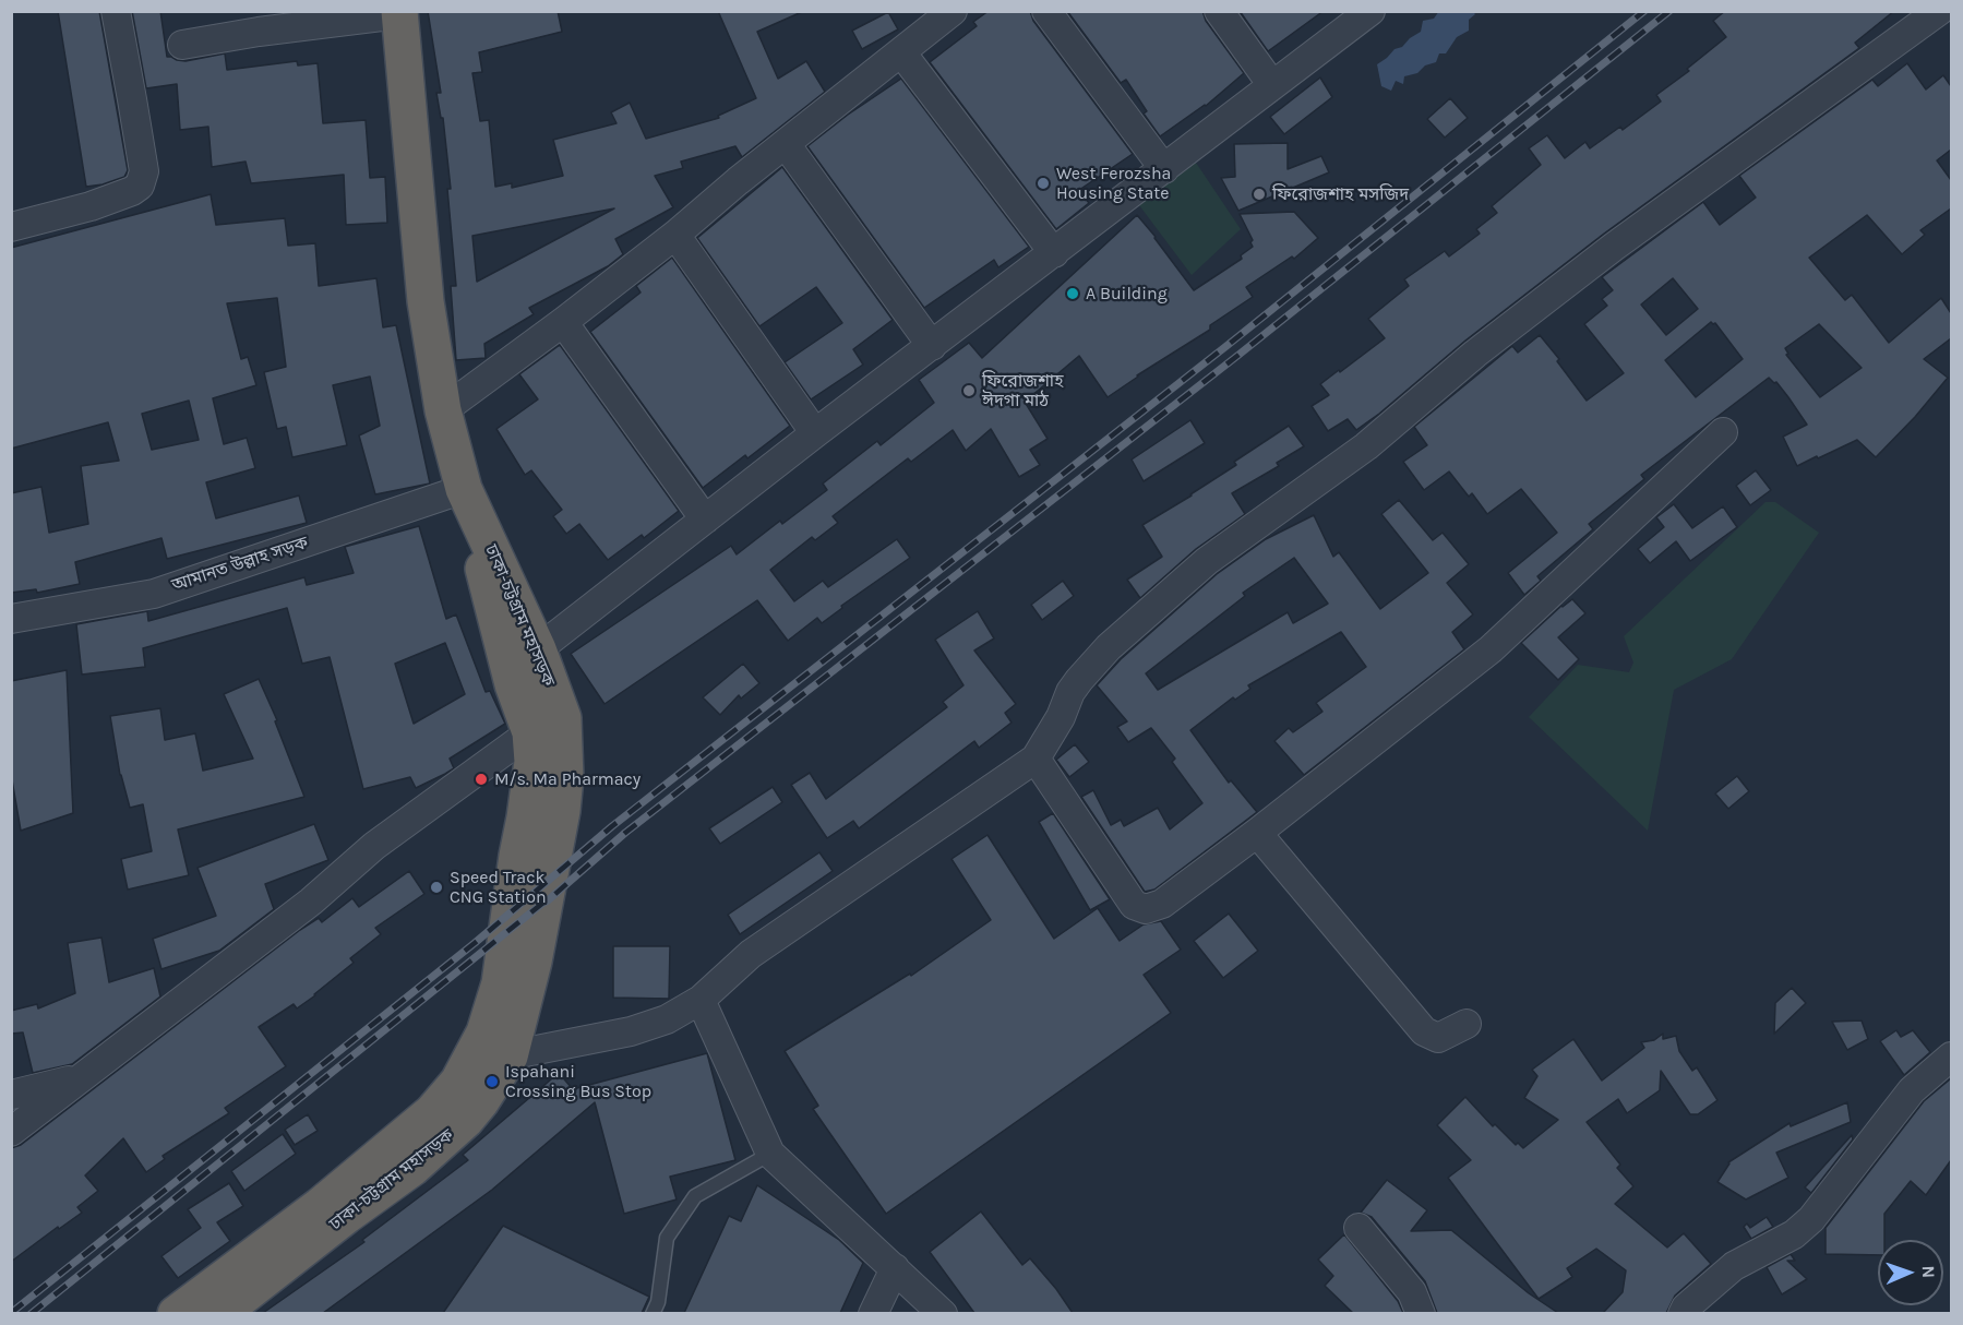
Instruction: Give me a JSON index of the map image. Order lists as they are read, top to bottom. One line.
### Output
{"streets":{"highway":["ঢাকা-চট্টগ্রাম মহাসড়ক"],"street":["আমানত উল্লাহ সড়ক"]},"crossings":[["আমানত উল্লাহ সড়ক","ঢাকা-চট্টগ্রাম মহাসড়ক"]],"places":["West Ferozsha Housing State","ফিরোজশাহ মসজিদ","A Building","ফিরোজশাহ ঈদগা মাঠ","M/s. Ma Pharmacy","Speed Track CNG Station","Ispahani Crossing Bus Stop"],"north":"right"}
